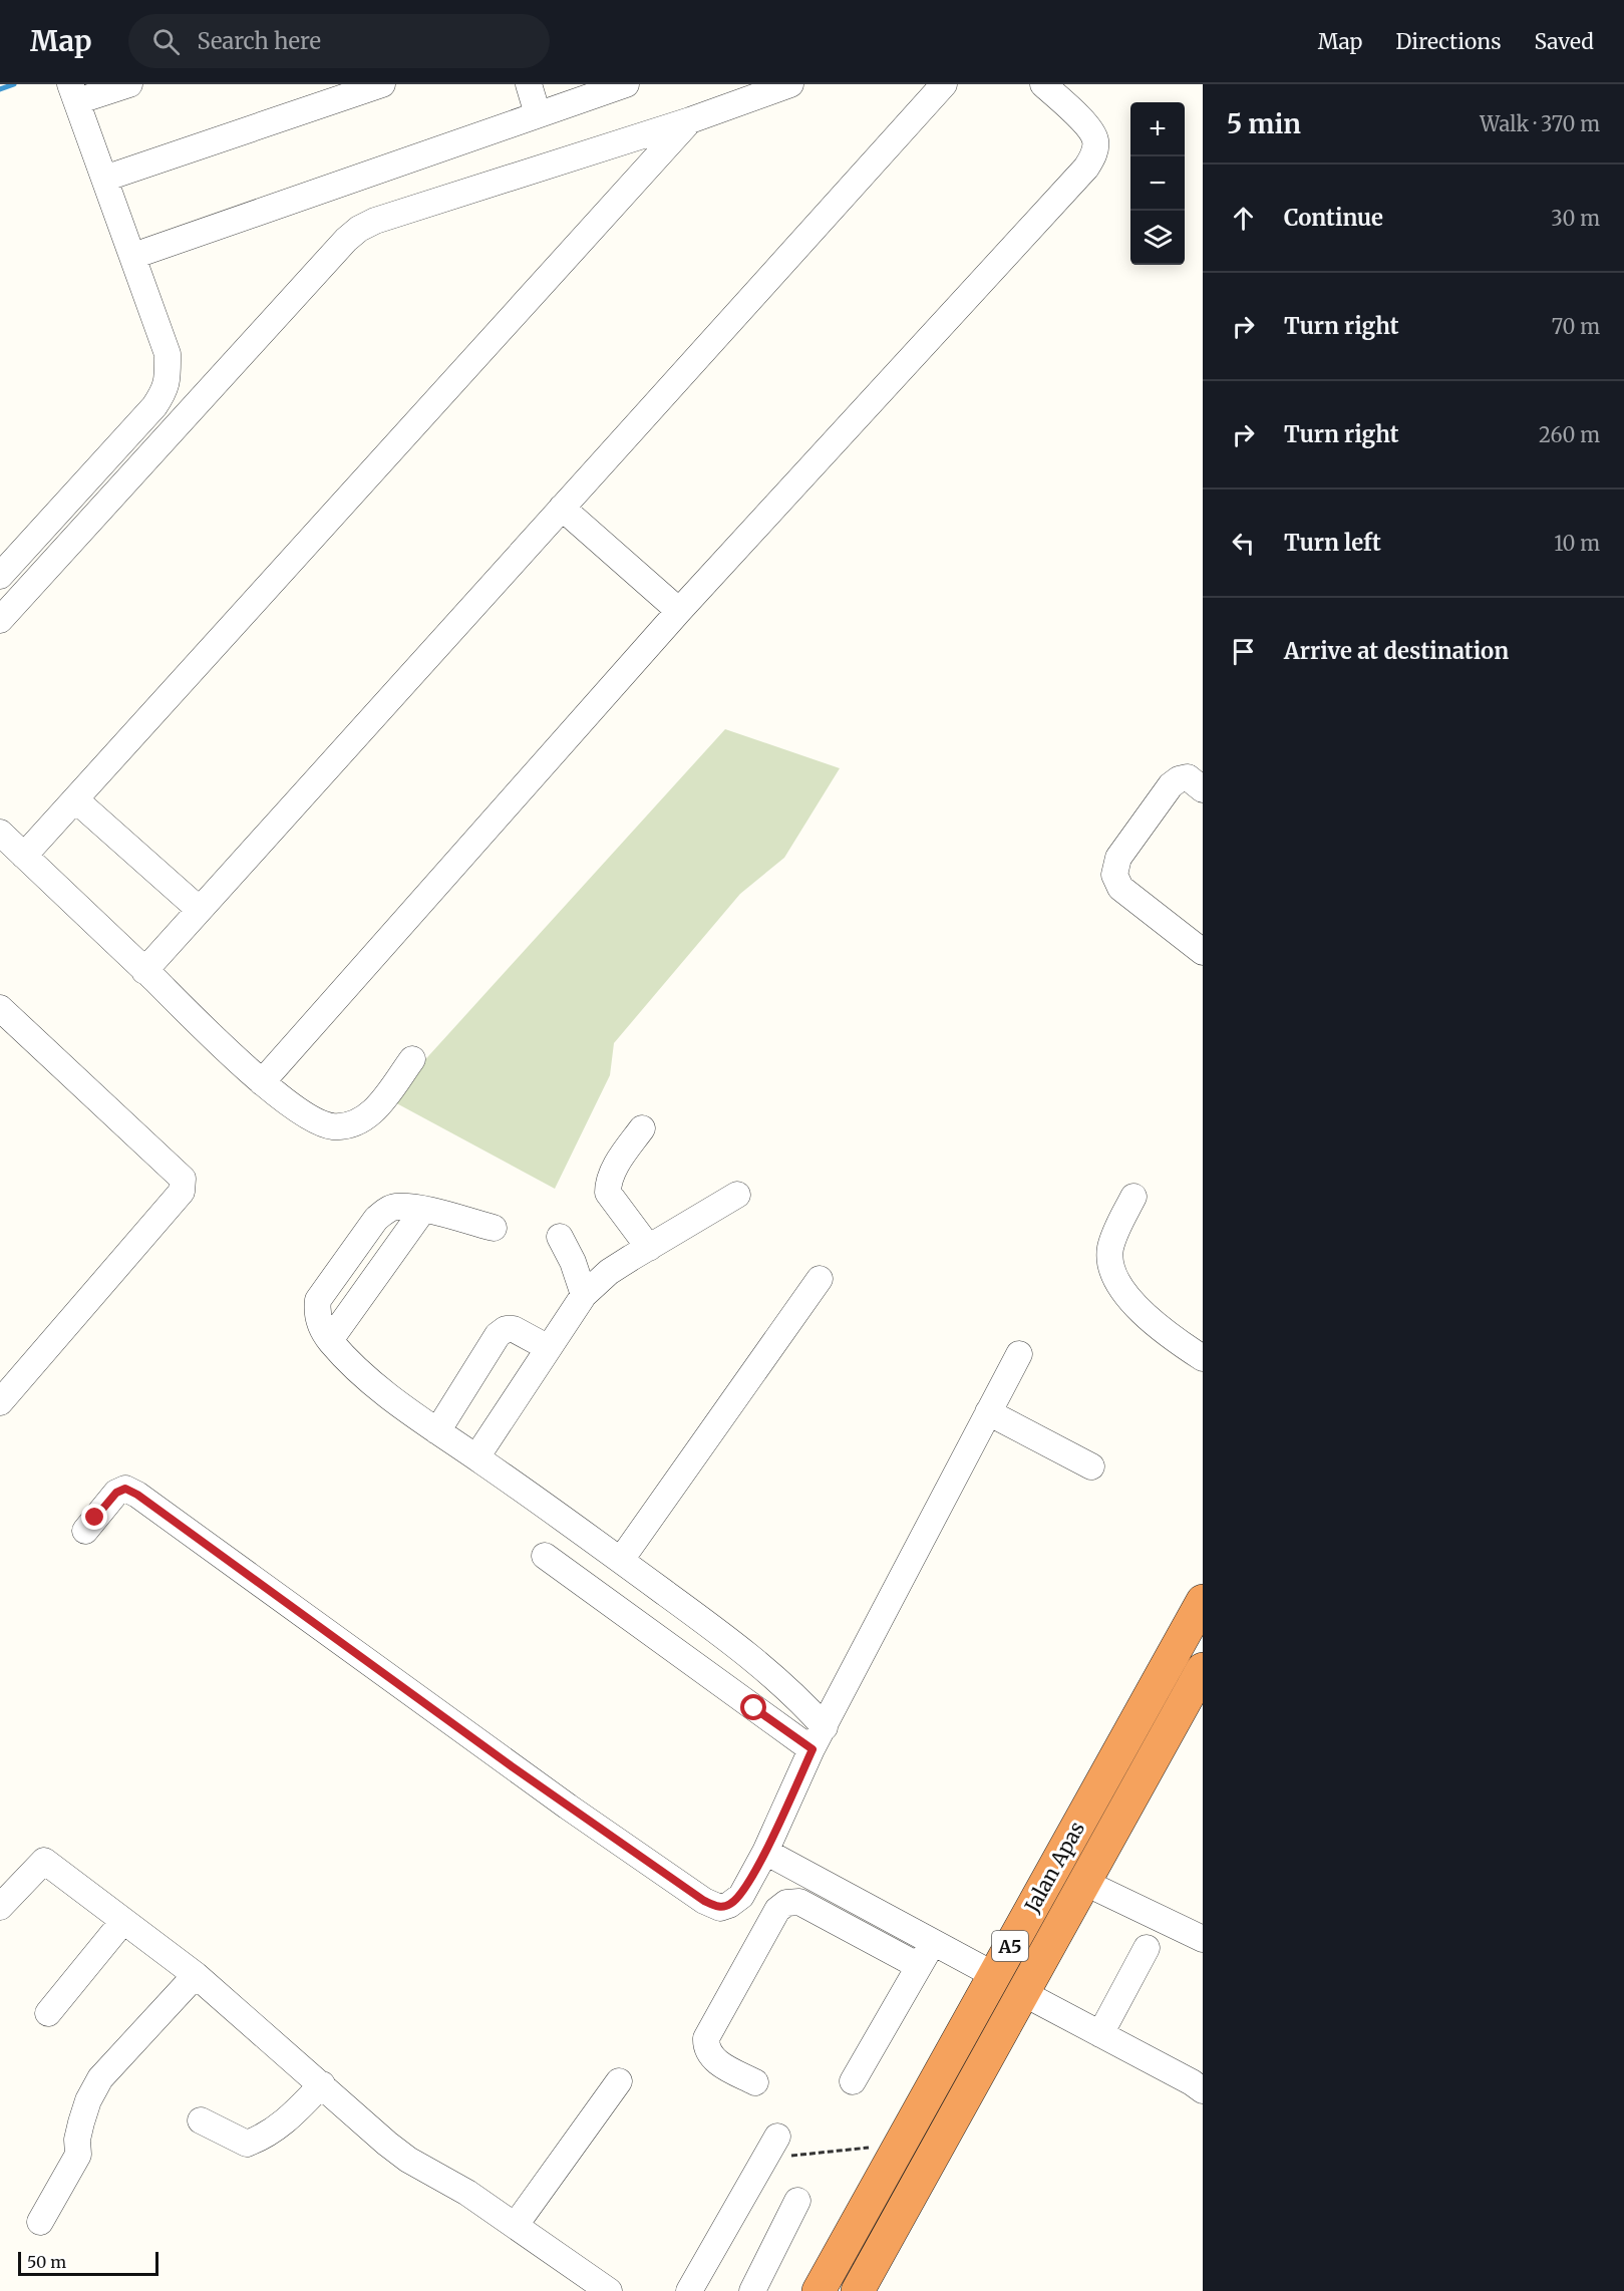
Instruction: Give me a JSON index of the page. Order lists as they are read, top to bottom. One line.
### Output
{"streets":{"highway":["Jalan Apas","A5"]},"scale_bar":"50 m","page":{"header":"Map","search":"Search here","nav":["Map","Directions","Saved"],"heading":["5 min","Walk · 370 m"],"map_buttons":["+","−"],"list":[["Continue","30 m"],["Turn right","70 m"],["Turn right","260 m"],["Turn left","10 m"],"Arrive at destination"],"scale":"50 m"}}
